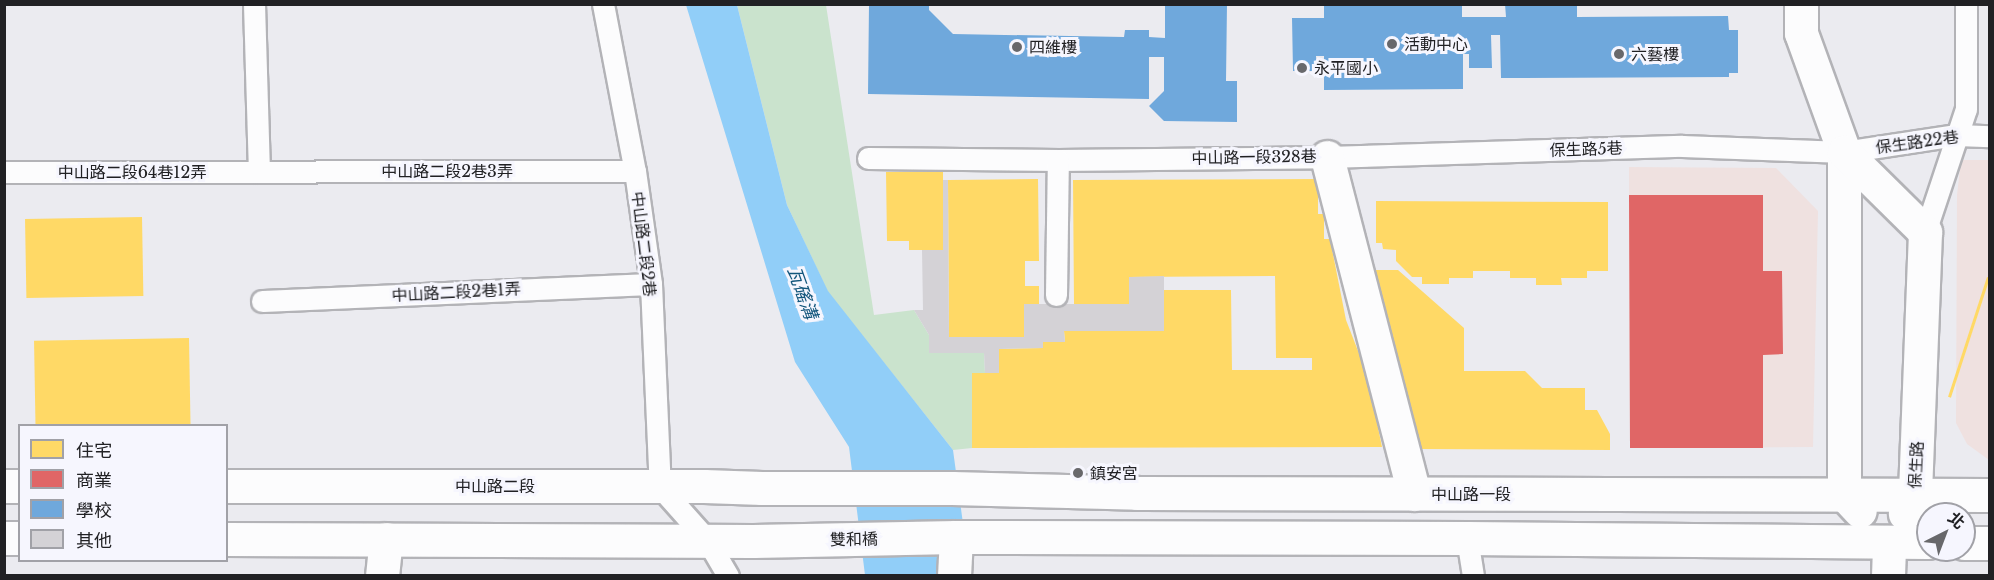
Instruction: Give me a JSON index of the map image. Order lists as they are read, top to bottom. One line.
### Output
{"streets":{"street":["中山路一段328巷","保生路","中山路二段","中山路一段","雙和橋"],"lane":["保生路22巷","保生路5巷","中山路二段2巷3弄","中山路二段64巷12弄","中山路二段2巷","中山路二段2巷1弄"]},"crossings":[["保生路22巷","保生路5巷"],["保生路5巷","中山路一段328巷"],["中山路一段328巷","中山路一段"],["中山路二段2巷3弄","中山路二段64巷12弄"],["中山路二段2巷3弄","中山路二段2巷"],["中山路二段2巷","中山路二段2巷1弄"],["中山路二段2巷","中山路二段"],["保生路","中山路一段"],["中山路二段","中山路一段"]],"water":["瓦磘溝"],"places":["活動中心","四維樓","六藝樓","永平國小","鎮安宮"],"legend":["住宅","商業","學校","其他"],"north":"top right"}
